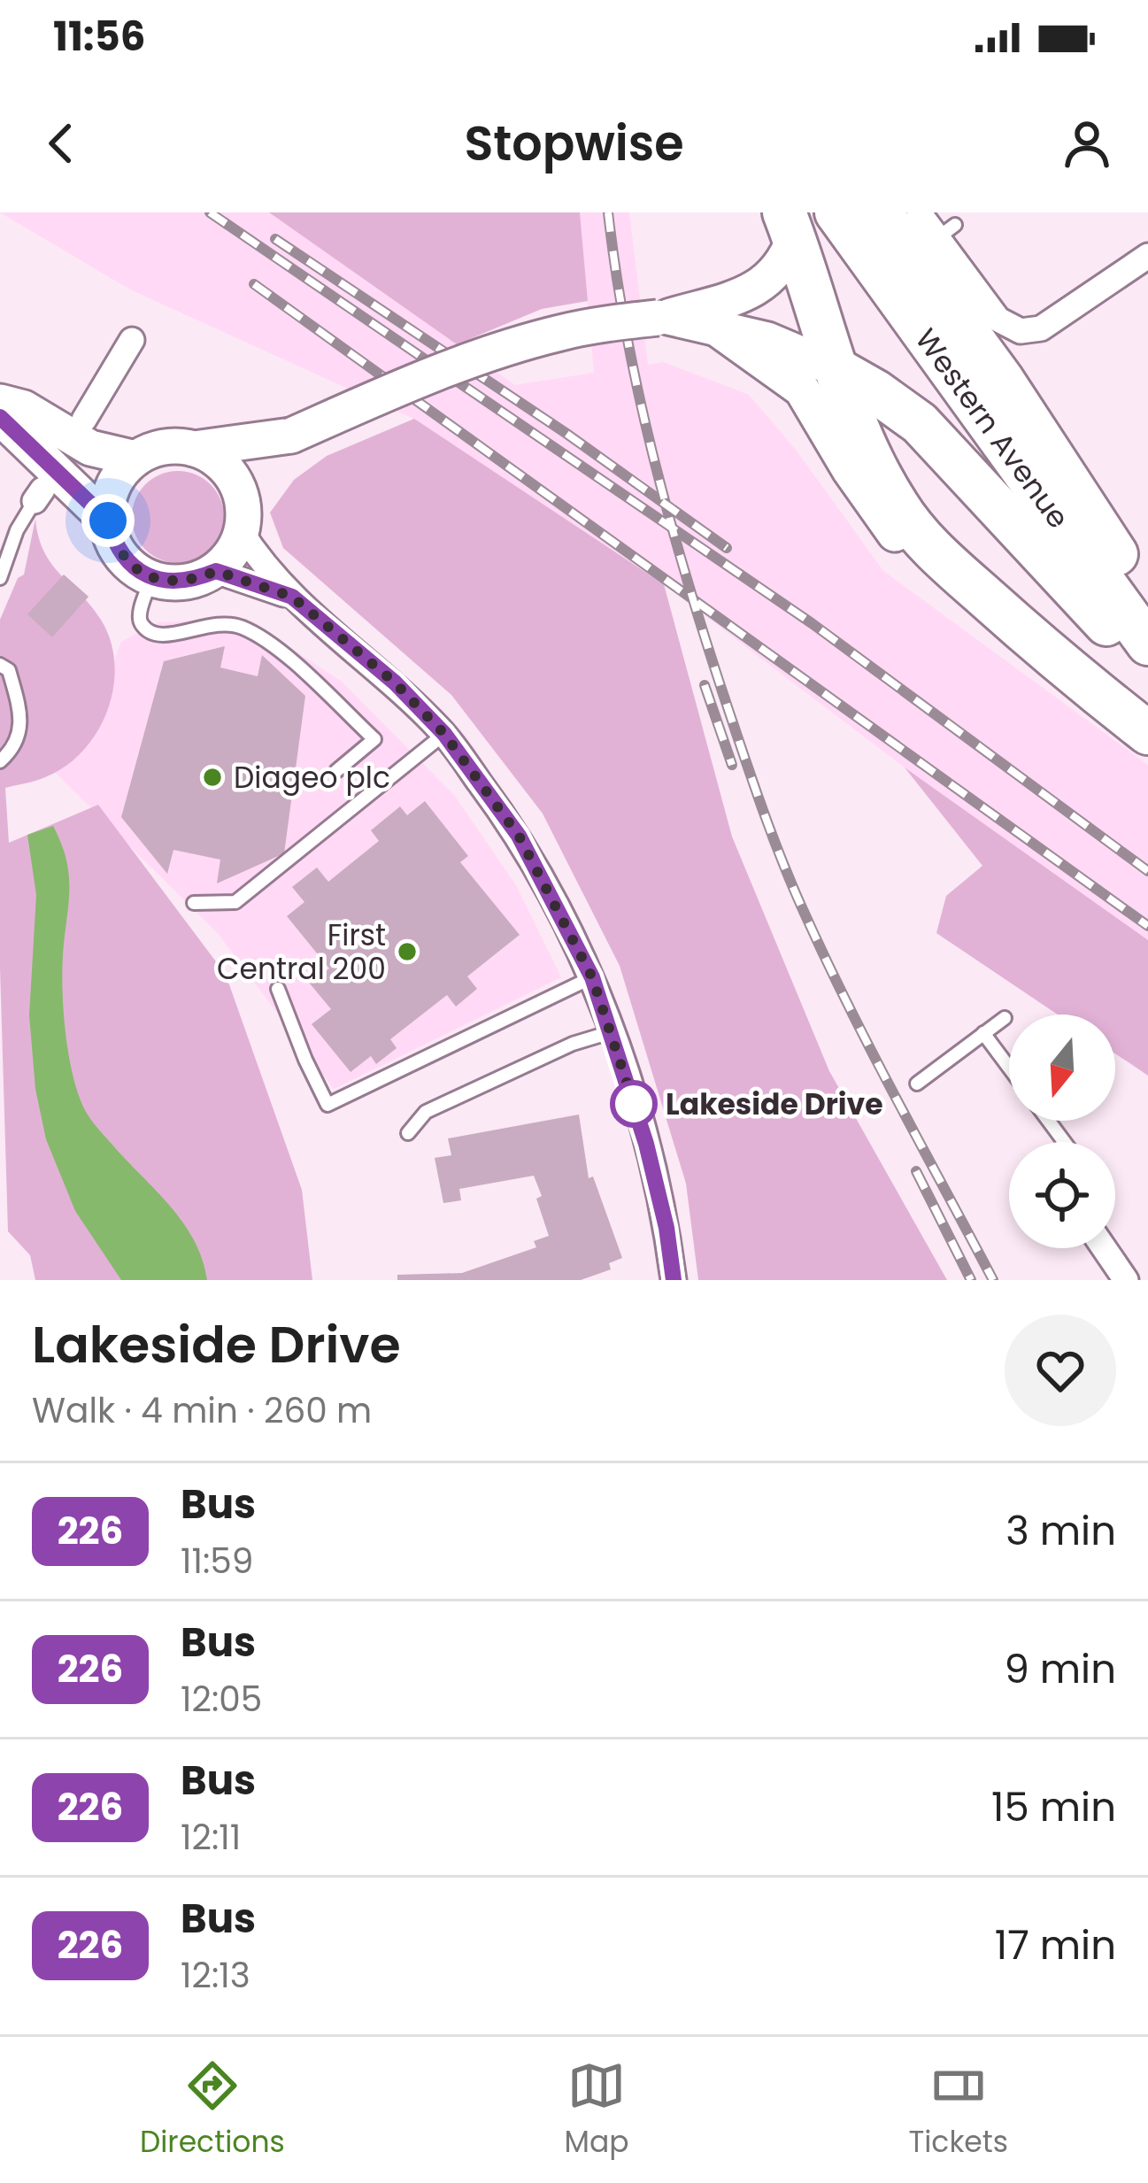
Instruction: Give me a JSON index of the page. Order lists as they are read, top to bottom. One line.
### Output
{"streets":{"highway":["Western Avenue"]},"places":["Diageo plc","First Central 200","Lakeside Drive"],"lines":["bus line 226"],"north":"bottom","page":{"status":"11:56","header":"Stopwise","heading":["Lakeside Drive","Walk · 4 min · 260 m"],"list":[{"mark":"226","name":"Bus","note":"11:59","value":"3 min"},{"mark":"226","name":"Bus","note":"12:05","value":"9 min"},{"mark":"226","name":"Bus","note":"12:11","value":"15 min"},{"mark":"226","name":"Bus","note":"12:13","value":"17 min"}],"tabs":["Directions","Map","Tickets"]}}
